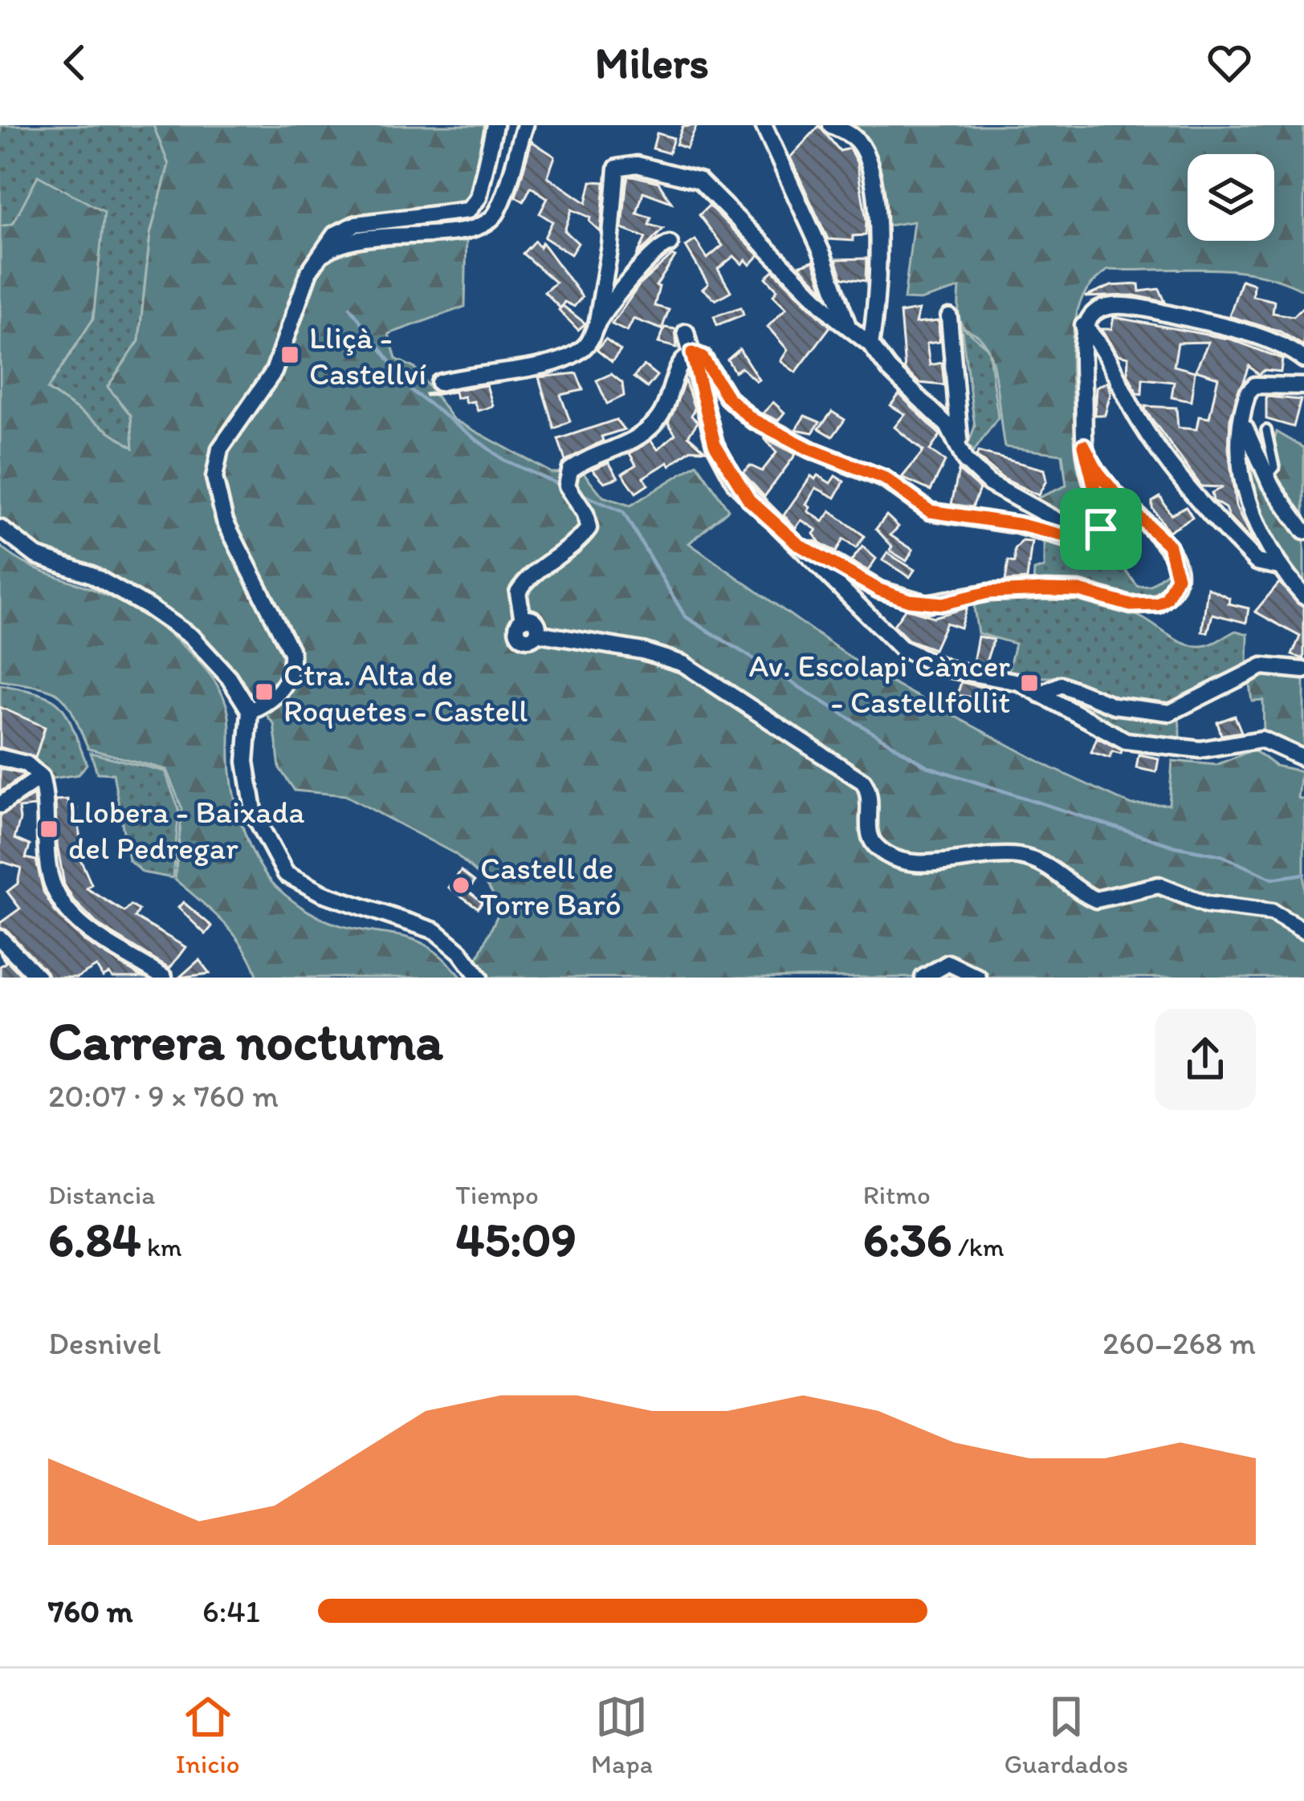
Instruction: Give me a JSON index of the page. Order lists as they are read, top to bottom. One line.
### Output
{"places":{"transit":["Lliçà - Castellví","Av. Escolapi Càncer - Castellfollit","Ctra. Alta de Roquetes - Castell","Llobera - Baixada del Pedregar"],"other":["Castell de Torre Baró"]},"page":{"header":"Milers","heading":["Carrera nocturna","20:07 · 9 × 760 m"],"stats":[["Distancia","6.84 km"],["Tiempo","45:09"],["Ritmo","6:36 /km"]],"chart":["Desnivel","260–268 m"],"list":[{"name":"760 m","note":"6:41"}],"tabs":["Inicio","Mapa","Guardados"]}}
